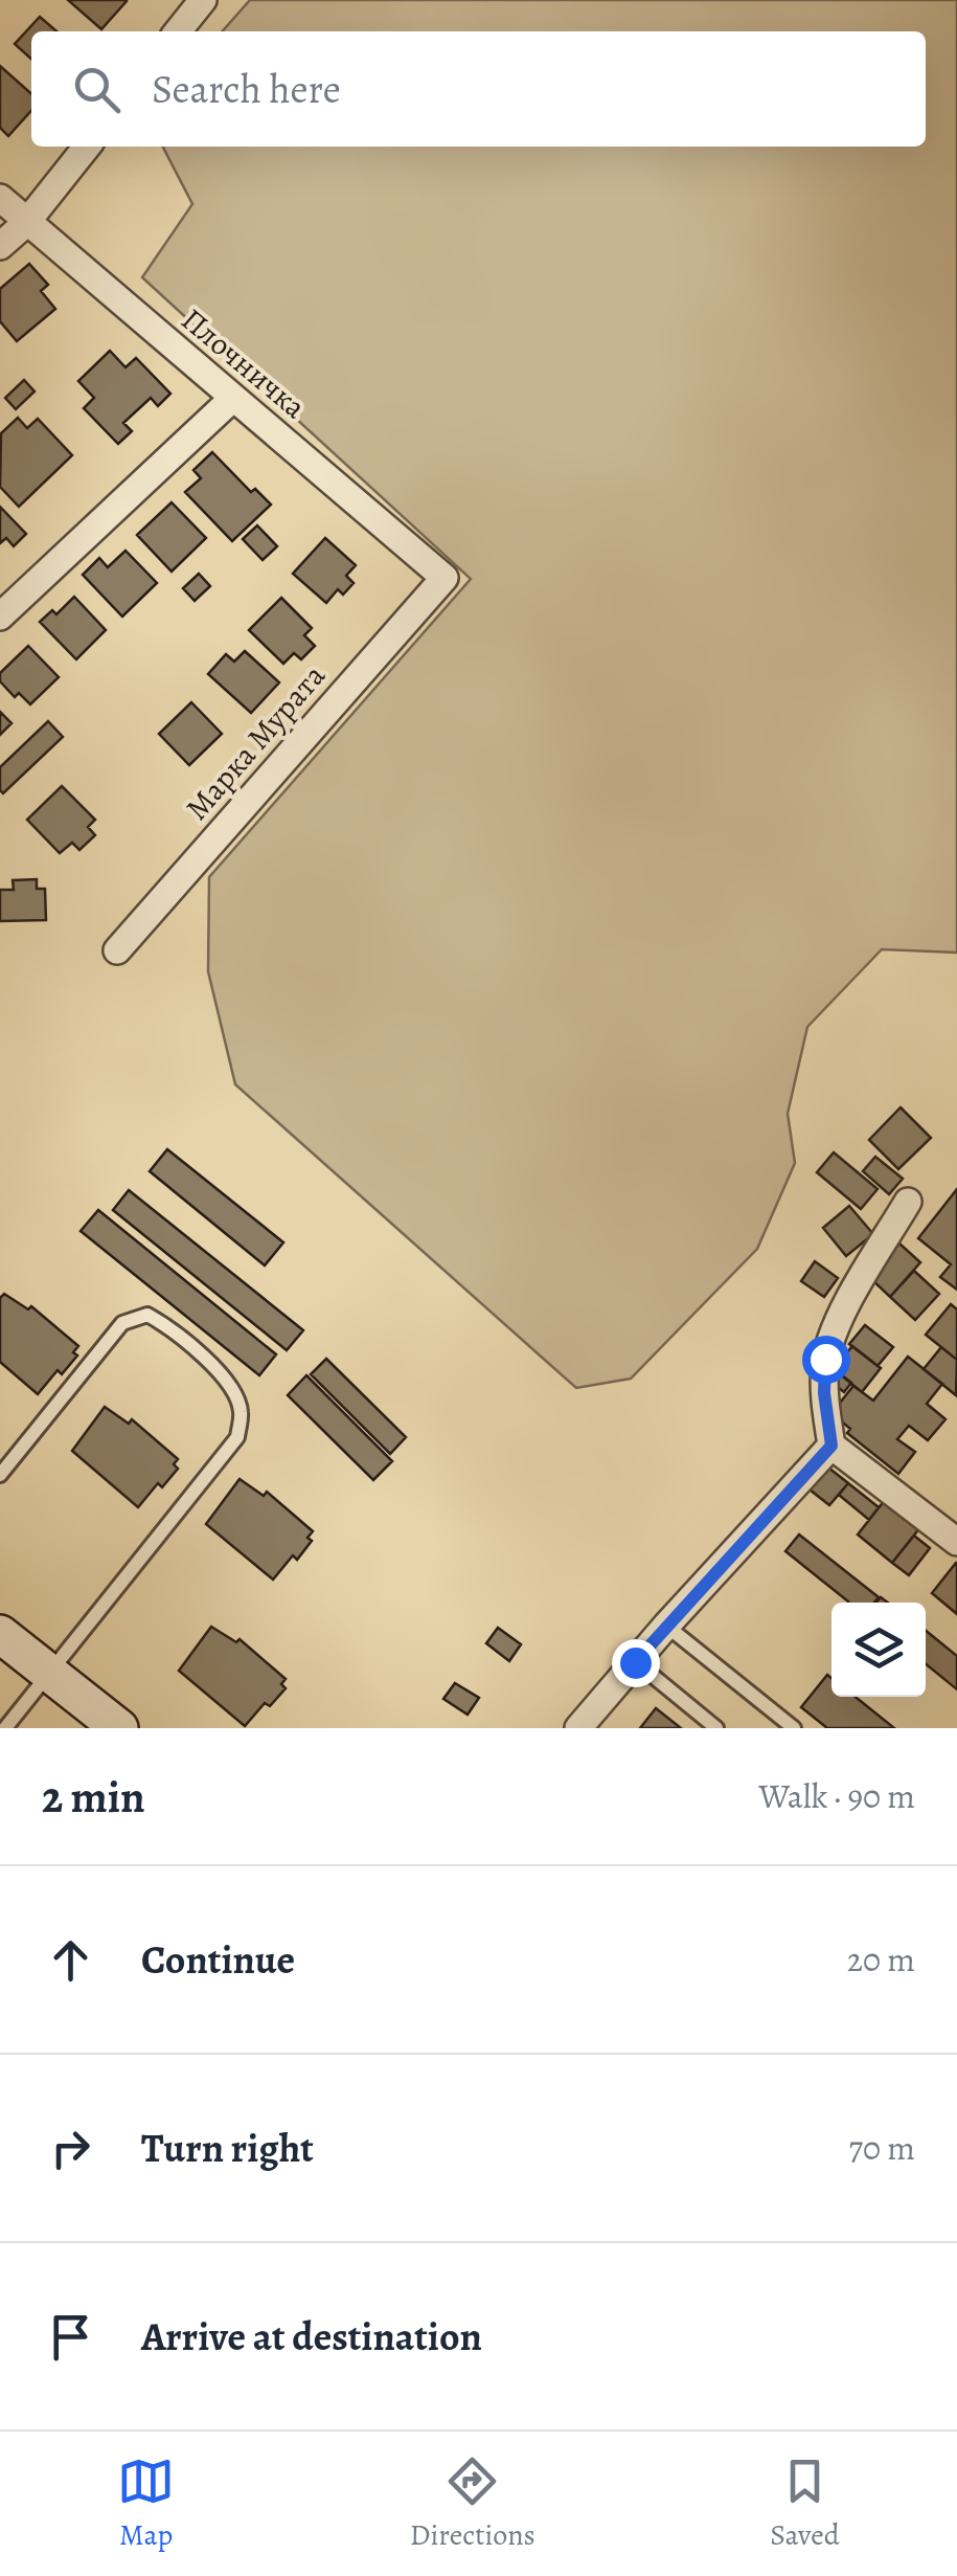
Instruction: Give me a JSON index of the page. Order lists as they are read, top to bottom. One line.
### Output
{"streets":{"street":["Плочничка","Марка Мурата"]},"crossings":[["Плочничка","Марка Мурата"]],"page":{"search":"Search here","heading":["2 min","Walk · 90 m"],"list":[["Continue","20 m"],["Turn right","70 m"],"Arrive at destination"],"nav":["Map","Directions","Saved"]}}
